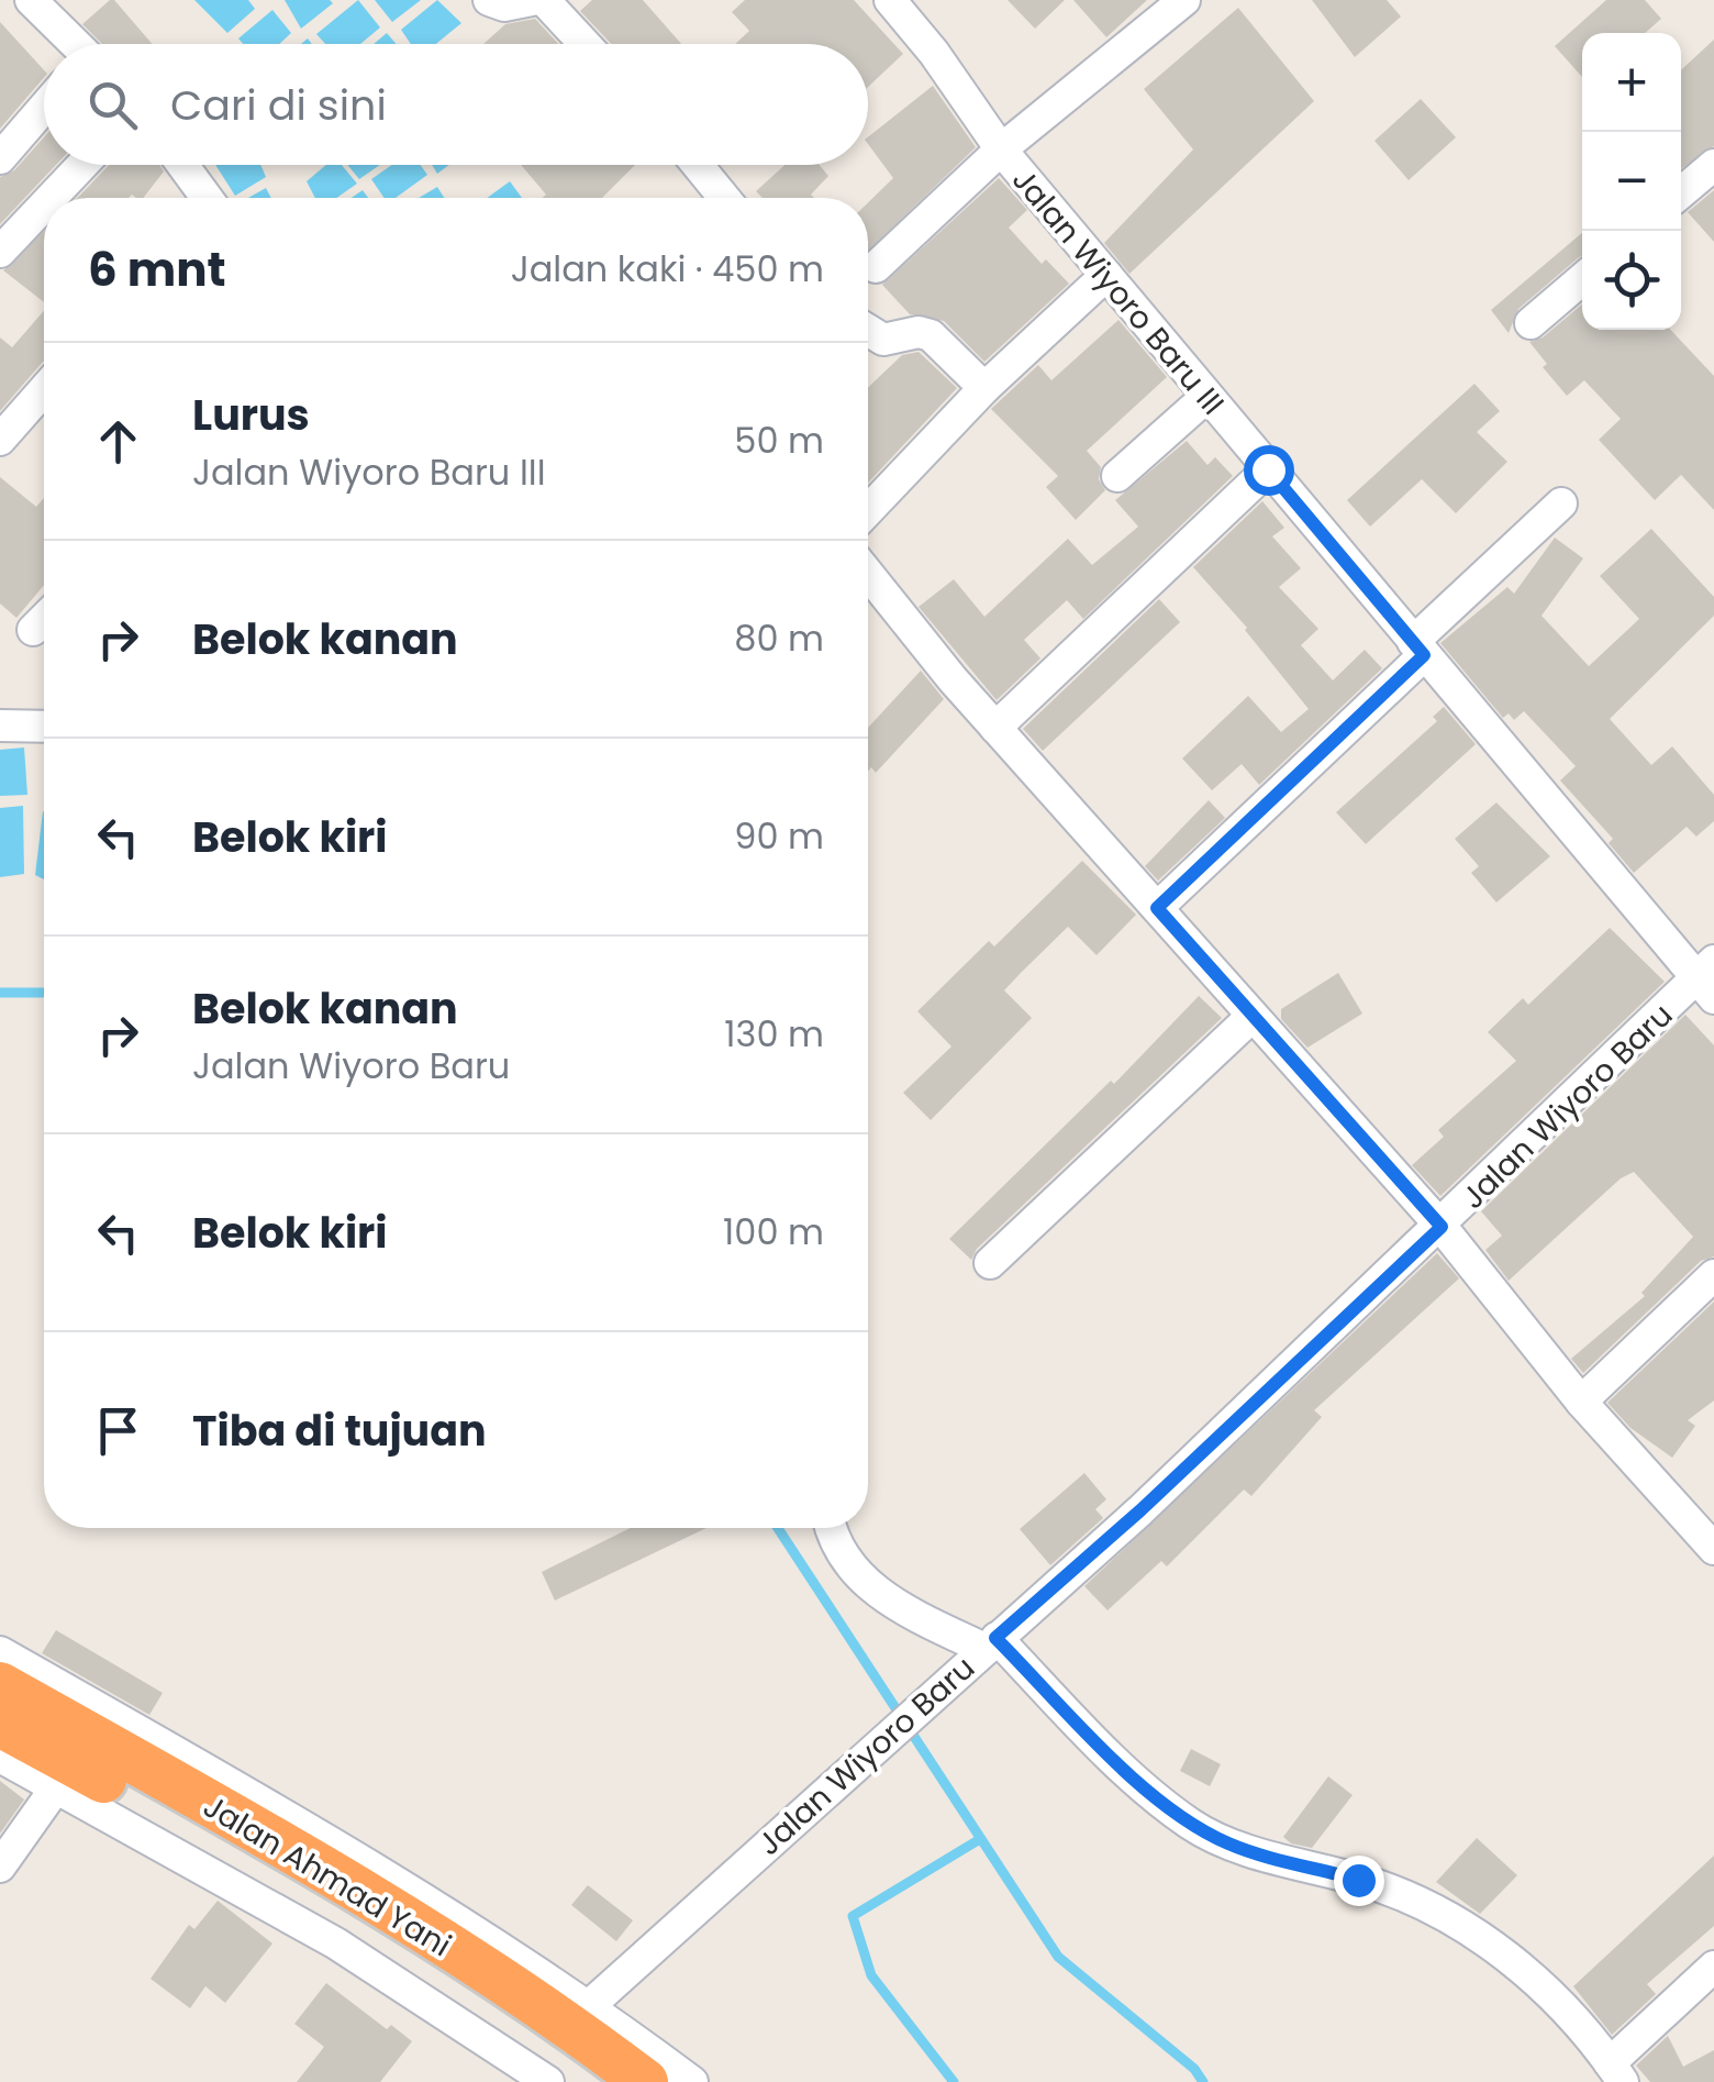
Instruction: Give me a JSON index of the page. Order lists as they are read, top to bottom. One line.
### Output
{"streets":{"highway":["Jalan Ahmad Yani"],"street":["Jalan Wiyoro Baru III","Jalan Wiyoro Baru"]},"crossings":[["Jalan Wiyoro Baru III","Jalan Wiyoro Baru"]],"page":{"map_buttons":["+","−"],"search":"Cari di sini","heading":["6 mnt","Jalan kaki · 450 m"],"list":[["Lurus","Jalan Wiyoro Baru III","50 m"],["Belok kanan","80 m"],["Belok kiri","90 m"],["Belok kanan","Jalan Wiyoro Baru","130 m"],["Belok kiri","100 m"],"Tiba di tujuan"]}}
